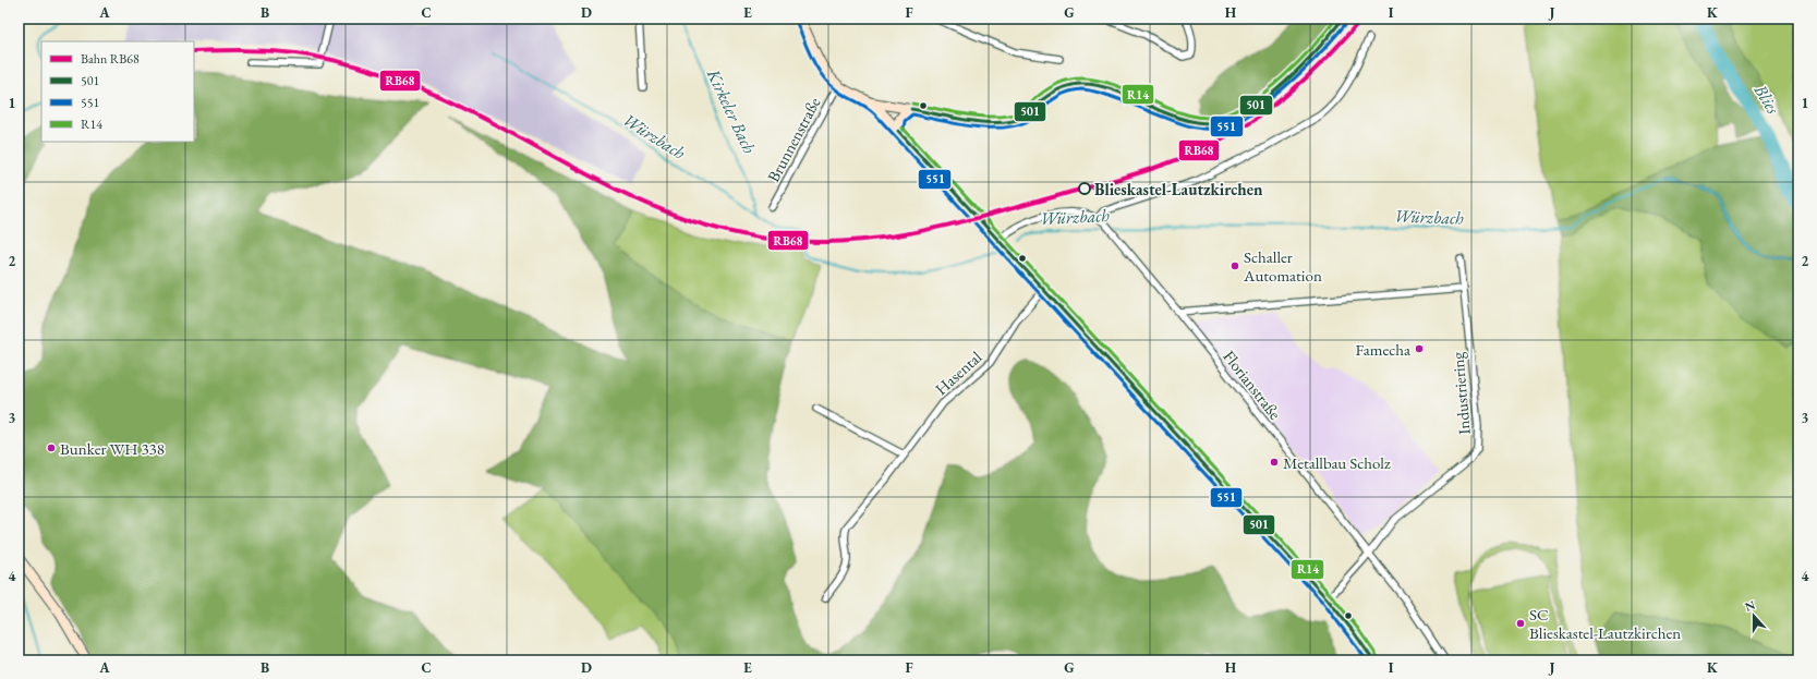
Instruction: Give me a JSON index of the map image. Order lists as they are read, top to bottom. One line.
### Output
{"streets":{"street":["Brunnenstraße","Hasental","Florianstraße","Industriering"]},"crossings":[["Florianstraße","Industriering"]],"water":["Blies","Kirkeler Bach","Würzbach"],"places":["Blieskastel-Lautzkirchen","Schaller Automation","Famecha","Bunker WH 338","Metallbau Scholz","SC Blieskastel-Lautzkirchen"],"lines":["rail line RB68","transit line 501","transit line R14","transit line 551"],"legend":["Bahn RB68","501","551","R14"],"north":"top","grid":{"columns":["A","B","C","D","E","F","G","H","I","J","K"],"rows":["1","2","3","4"]}}
